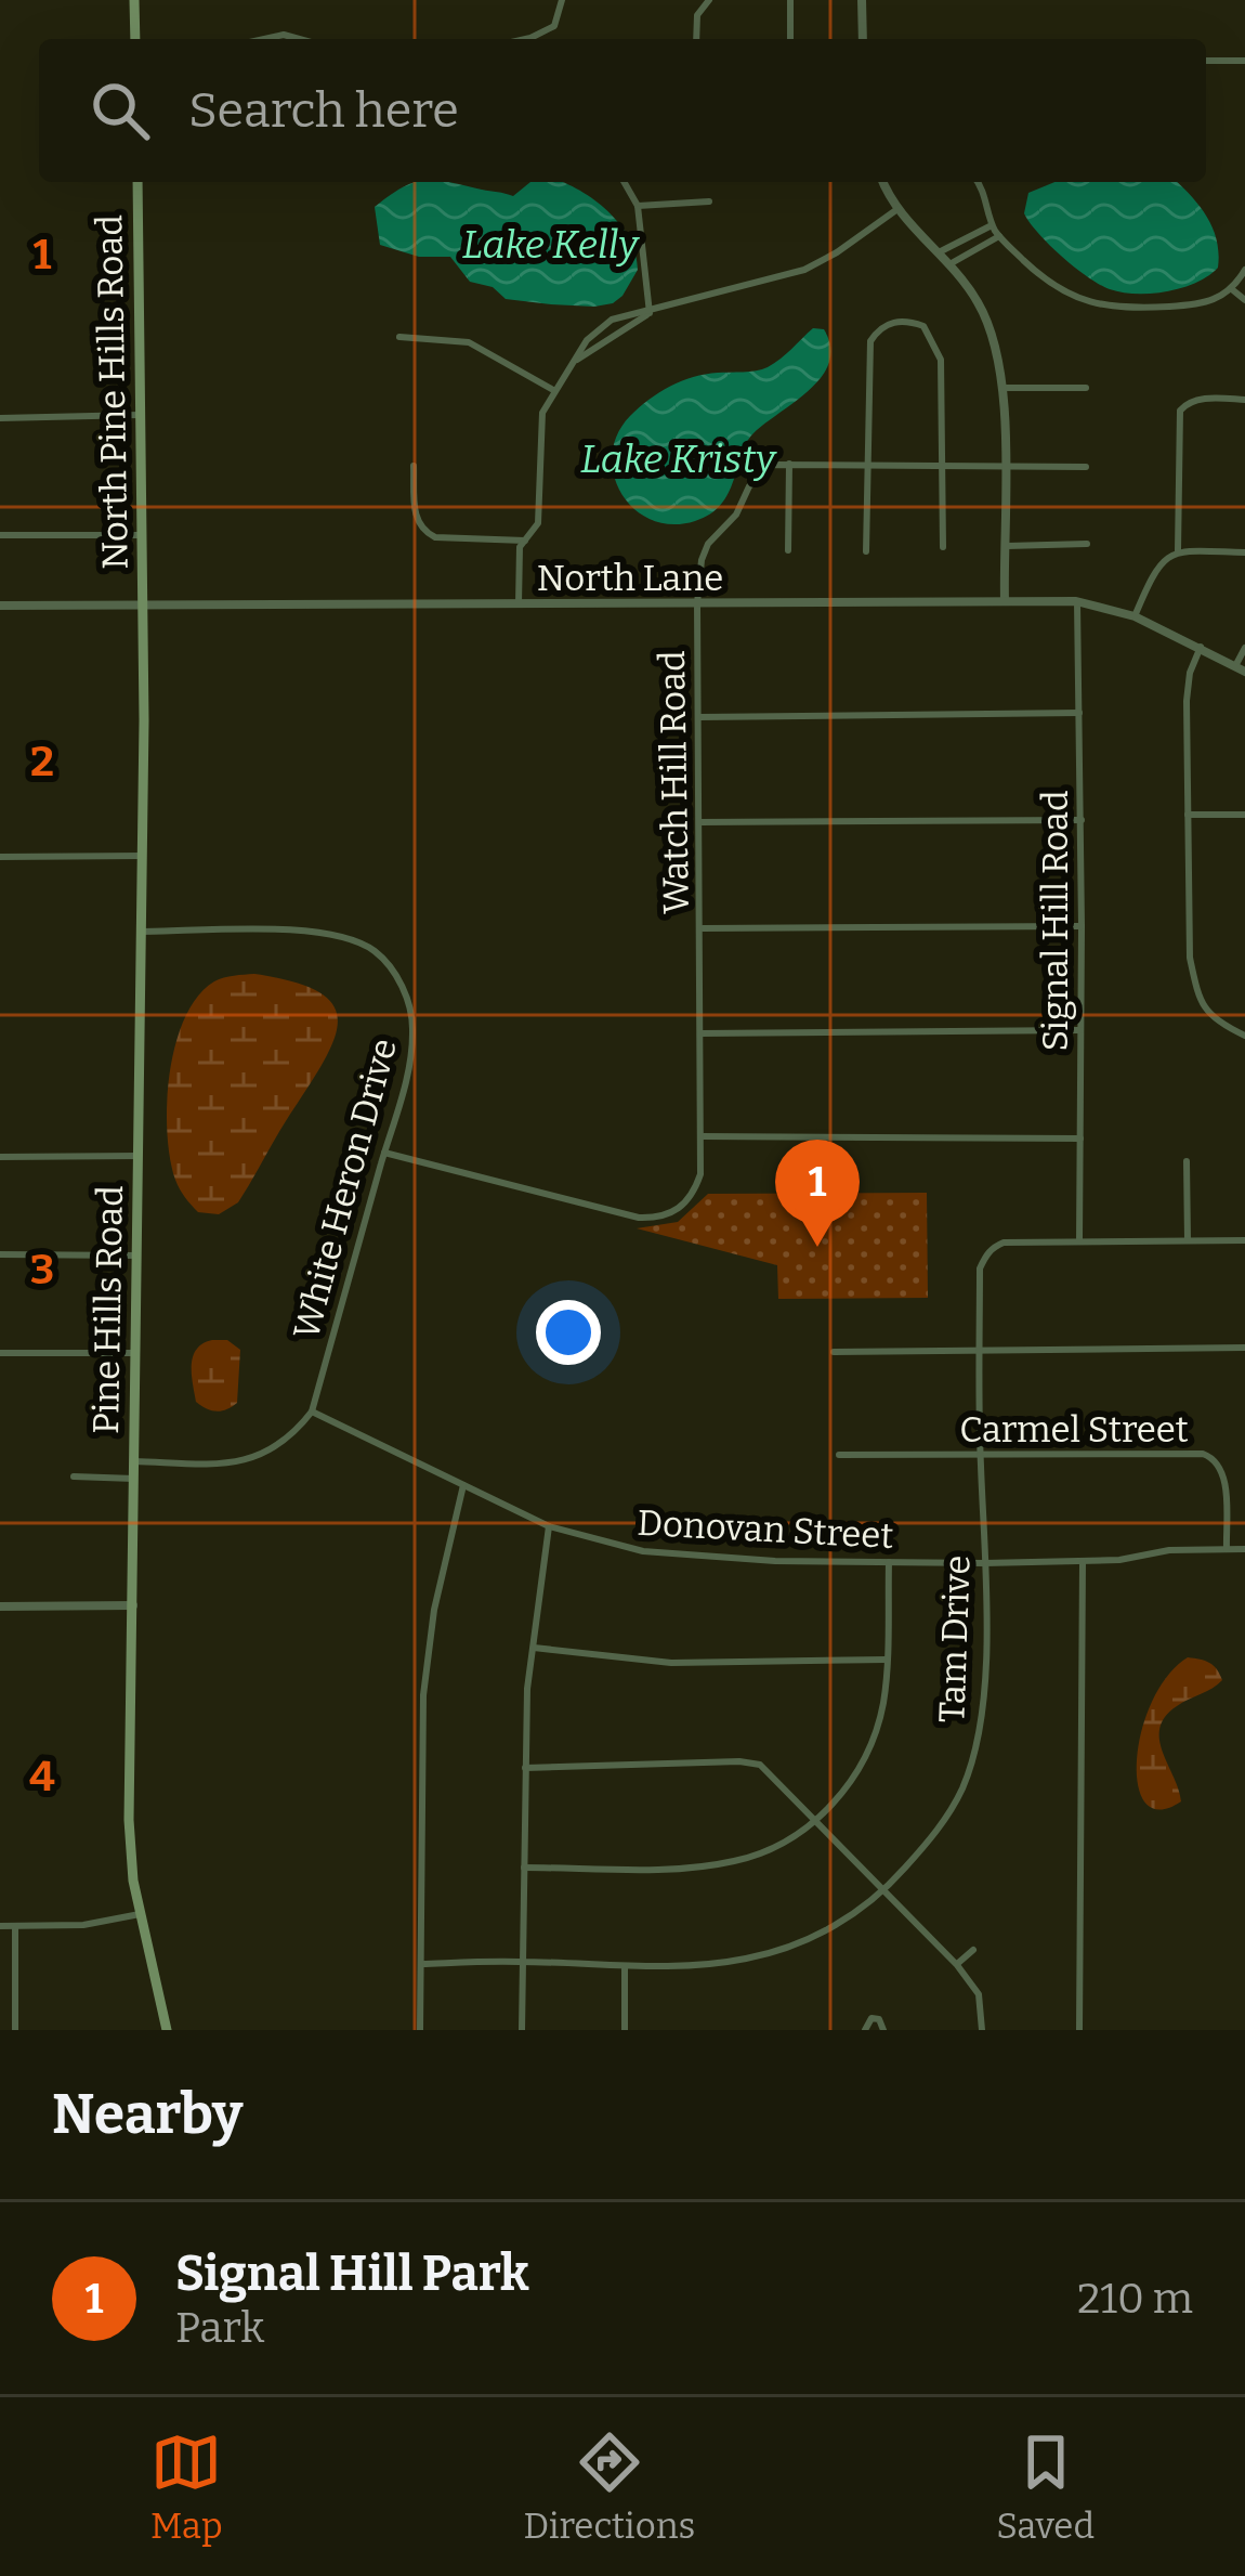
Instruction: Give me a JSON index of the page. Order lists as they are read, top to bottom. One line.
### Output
{"streets":{"main road":["North Pine Hills Road","Pine Hills Road"],"street":["North Lane","Watch Hill Road","Signal Hill Road","White Heron Drive","Carmel Street","Donovan Street","Tam Drive"]},"crossings":[["North Pine Hills Road","North Lane"],["North Pine Hills Road","Pine Hills Road"],["North Lane","Watch Hill Road"],["North Lane","Signal Hill Road"],["North Lane","Pine Hills Road"],["Watch Hill Road","White Heron Drive"],["Signal Hill Road","Tam Drive"],["White Heron Drive","Pine Hills Road"],["White Heron Drive","Donovan Street"],["Carmel Street","Donovan Street"],["Carmel Street","Tam Drive"],["Donovan Street","Tam Drive"]],"water":["Lake Kelly","Lake Kristy"],"page":{"search":"Search here","pins":"1","heading":"Nearby","list":[{"mark":"1","name":"Signal Hill Park","note":"Park","value":"210 m"}],"nav":["Map","Directions","Saved"]},"grid":{"rows":["1","2","3","4"]}}
